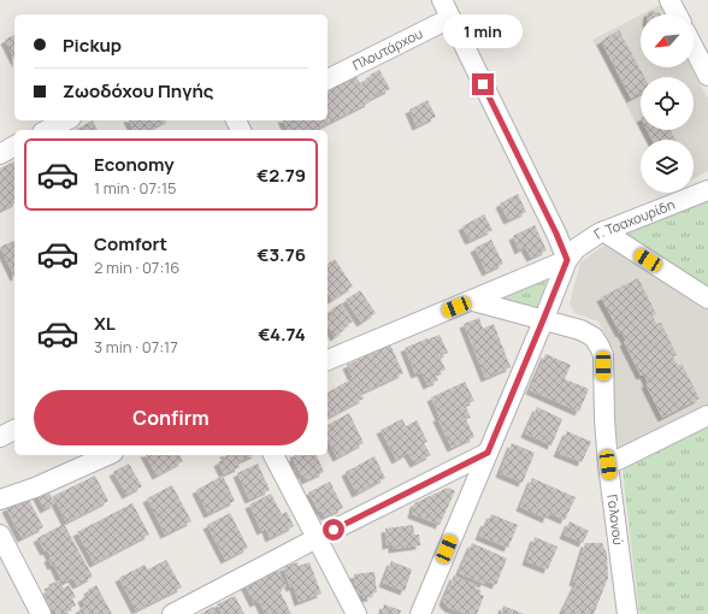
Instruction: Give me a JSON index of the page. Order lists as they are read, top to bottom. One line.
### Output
{"streets":{"street":["Πλουτάρχου","Γ. Τσαχουρίδη","Γαλανού"]},"north":"bottom left","page":{"bubble":"1 min","banner":["Pickup","Ζωοδόχου Πηγής"],"list":[{"name":"Economy","note":"1 min · 07:15","value":"€2.79"},{"name":"Comfort","note":"2 min · 07:16","value":"€3.76"},{"name":"XL","note":"3 min · 07:17","value":"€4.74"}],"buttons":"Confirm"}}
